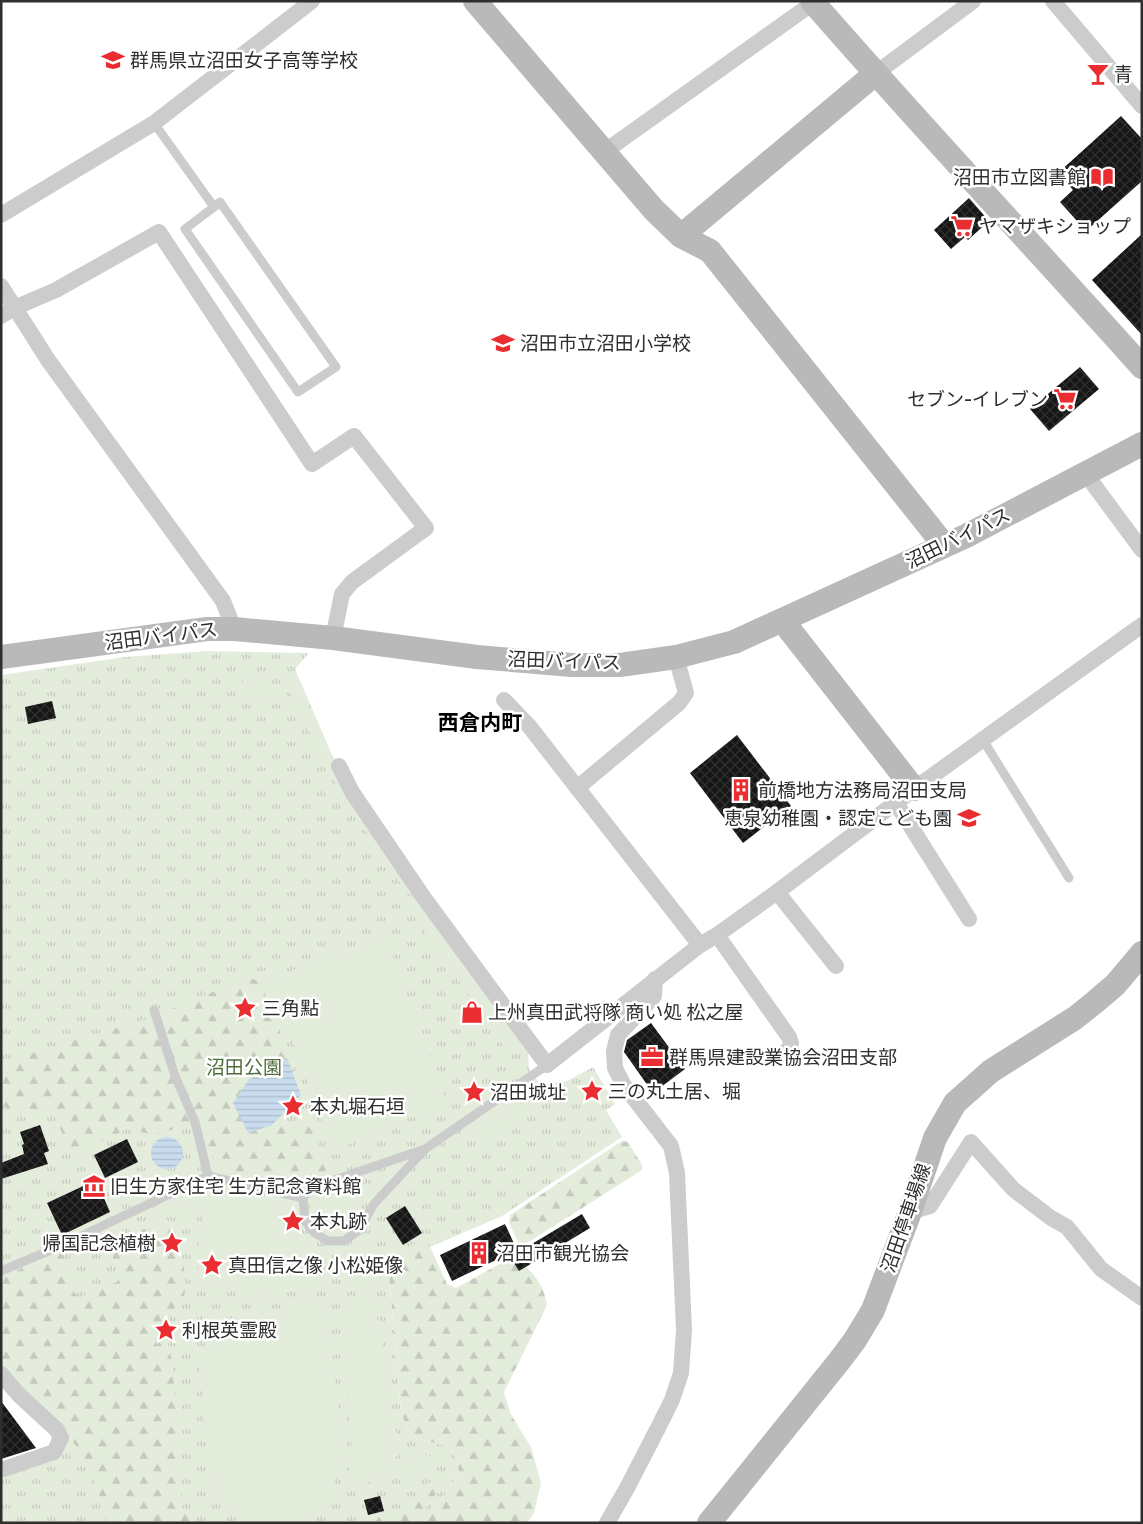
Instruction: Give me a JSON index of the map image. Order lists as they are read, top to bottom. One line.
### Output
{"streets":{"street":["沼田バイパス","沼田停車場線"]},"districts":["西倉内町"],"parks":["沼田公園"],"places":{"school or university":["群馬県立沼田女子高等学校","沼田市立沼田小学校","恵泉幼稚園・認定こども園"],"bar":["青"],"library":["沼田市立図書館"],"supermarket":["ヤマザキショップ","セブン-イレブン"],"building":["前橋地方法務局沼田支局","沼田市観光協会"],"place":["三角點","三の丸土居、堀","沼田城址","本丸堀石垣","本丸跡","帰国記念植樹","真田信之像 小松姫像","利根英霊殿"],"shop":["上州真田武将隊 商い処 松之屋"],"office":["群馬県建設業協会沼田支部"],"museum":["旧生方家住宅 生方記念資料館"]}}
